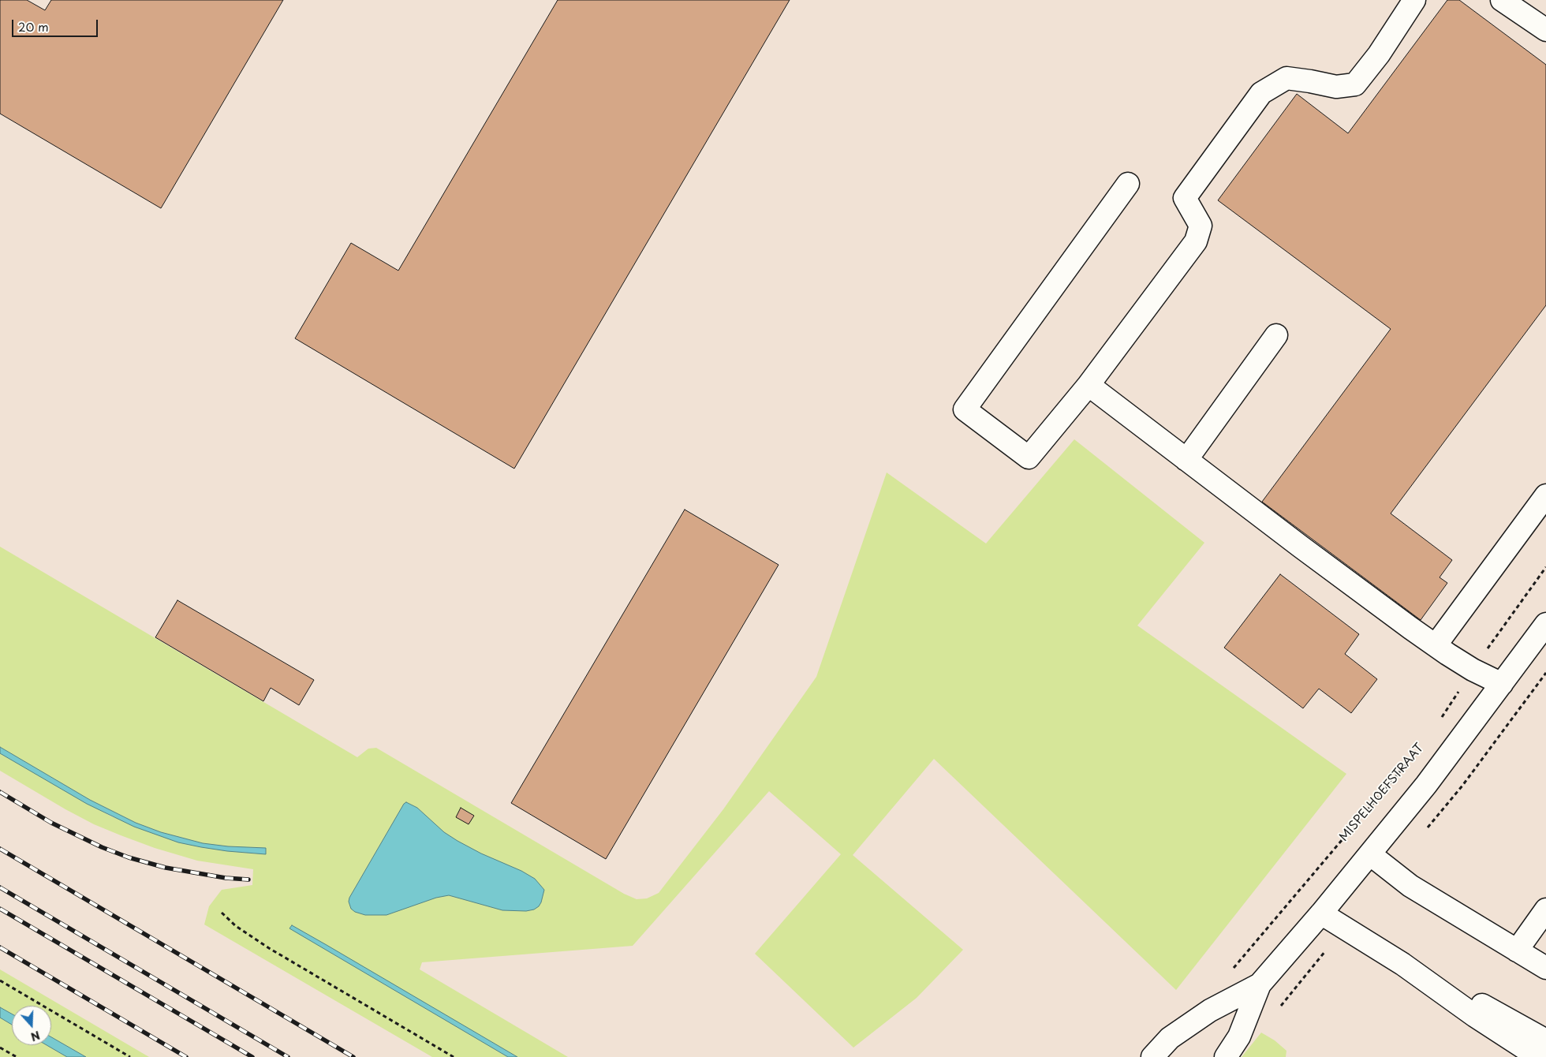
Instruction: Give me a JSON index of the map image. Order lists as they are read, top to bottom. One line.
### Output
{"streets":{"path":["MISPELHOEFSTRAAT"]},"scale_bar":"20 m","north":"bottom"}
